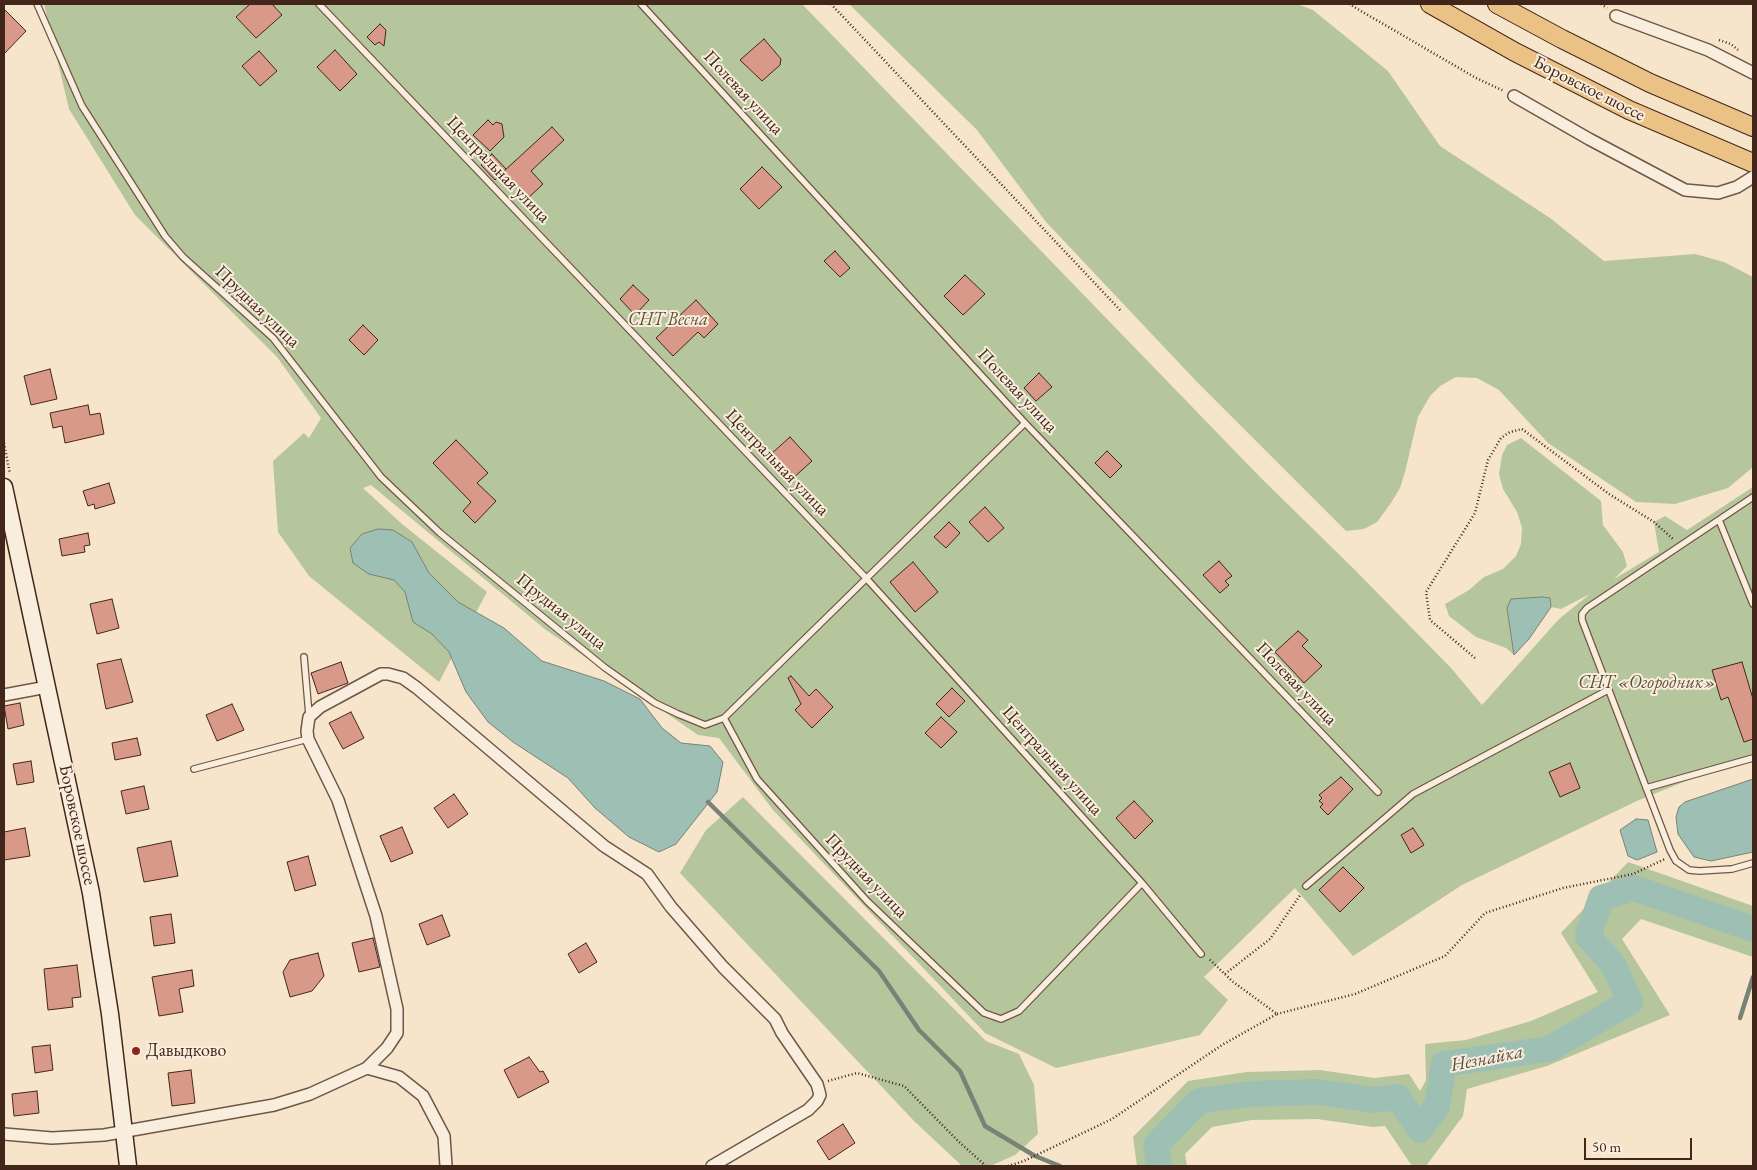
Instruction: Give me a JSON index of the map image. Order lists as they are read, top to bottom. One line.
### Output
{"streets":{"main road":["Боровское шоссе"],"lane":["Полевая улица","Центральная улица","Прудная улица"]},"crossings":[["Центральная улица","Прудная улица"]],"water":["Незнайка"],"parks":["СНТ Весна","СНТ «Огородник»"],"places":["Давыдково"],"scale_bar":"50 m"}
